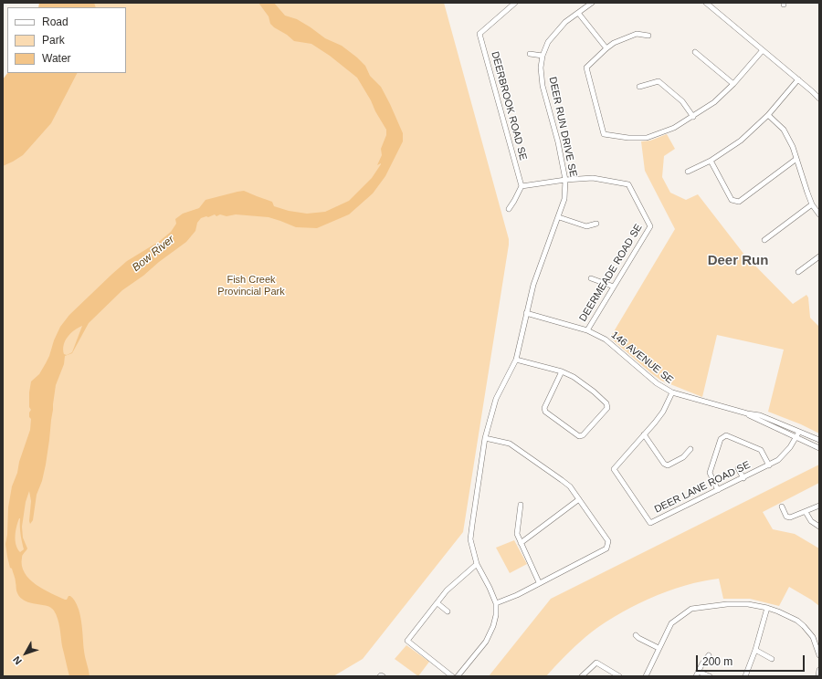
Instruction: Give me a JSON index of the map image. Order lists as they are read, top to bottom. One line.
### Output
{"streets":{"street":["DEERBROOK ROAD SE","DEER RUN DRIVE SE","DEERMEADE ROAD SE","146 AVENUE SE","DEER LANE ROAD SE"]},"crossings":[["DEER RUN DRIVE SE","DEERMEADE ROAD SE"],["DEER RUN DRIVE SE","146 AVENUE SE"],["DEERMEADE ROAD SE","146 AVENUE SE"],["146 AVENUE SE","DEER LANE ROAD SE"]],"districts":["Deer Run"],"water":["Bow River"],"parks":["Fish Creek Provincial Park"],"legend":["Road","Park","Water"],"scale_bar":"200 m","north":"bottom left"}
